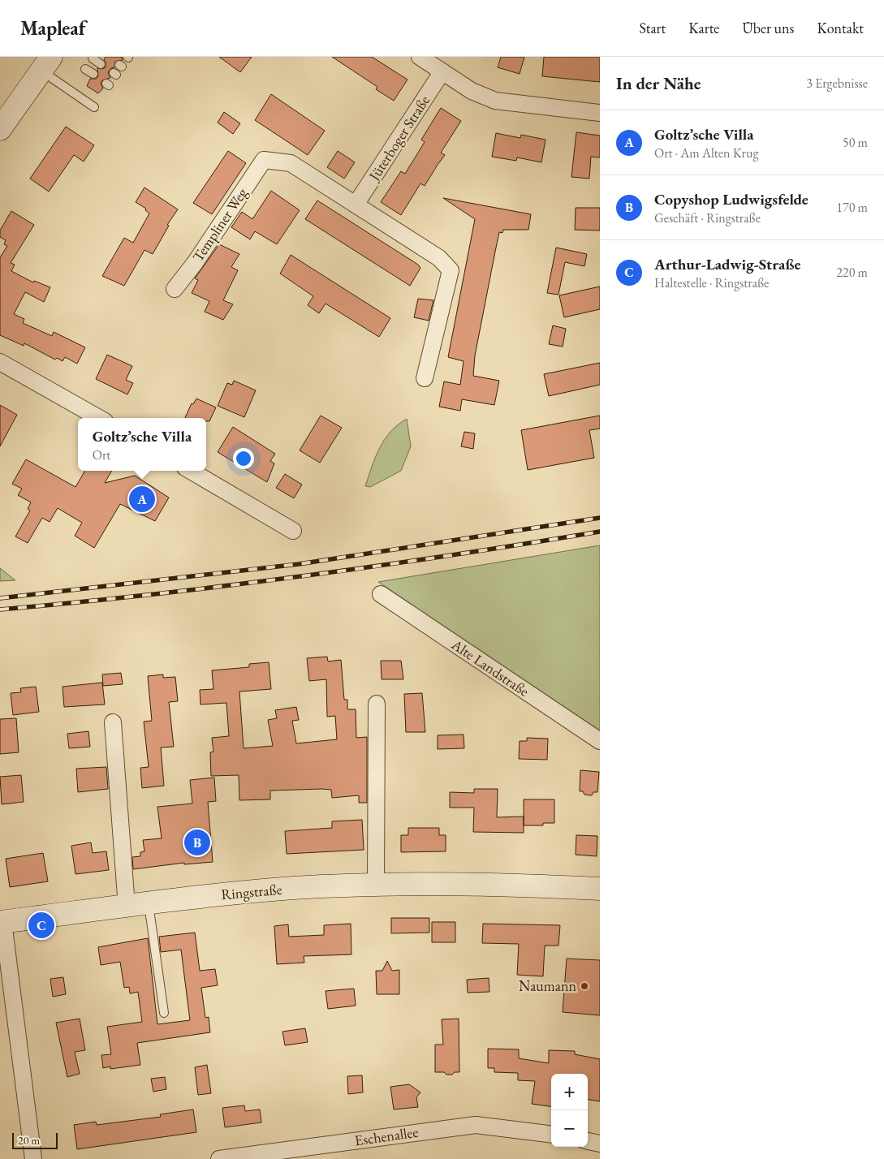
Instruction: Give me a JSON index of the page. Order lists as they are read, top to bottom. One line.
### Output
{"streets":{"main road":["Ringstraße"],"street":["Jüterboger Straße","Templiner Weg","Alte Landstraße","Eschenallee"]},"crossings":[["Jüterboger Straße","Templiner Weg"]],"places":["Naumann"],"scale_bar":"20 m","page":{"header":"Mapleaf","nav":["Start","Karte","Über uns","Kontakt"],"heading":["In der Nähe","3 Ergebnisse"],"list":[{"mark":"A","name":"Goltz’sche Villa","note":"Ort · Am Alten Krug","value":"50 m"},{"mark":"B","name":"Copyshop Ludwigsfelde","note":"Geschäft · Ringstraße","value":"170 m"},{"mark":"C","name":"Arthur-Ladwig-Straße","note":"Haltestelle · Ringstraße","value":"220 m"}],"popup":["Goltz’sche Villa","Ort"],"pins":["A","B","C"],"map_buttons":["+","−"],"scale":"20 m"}}
